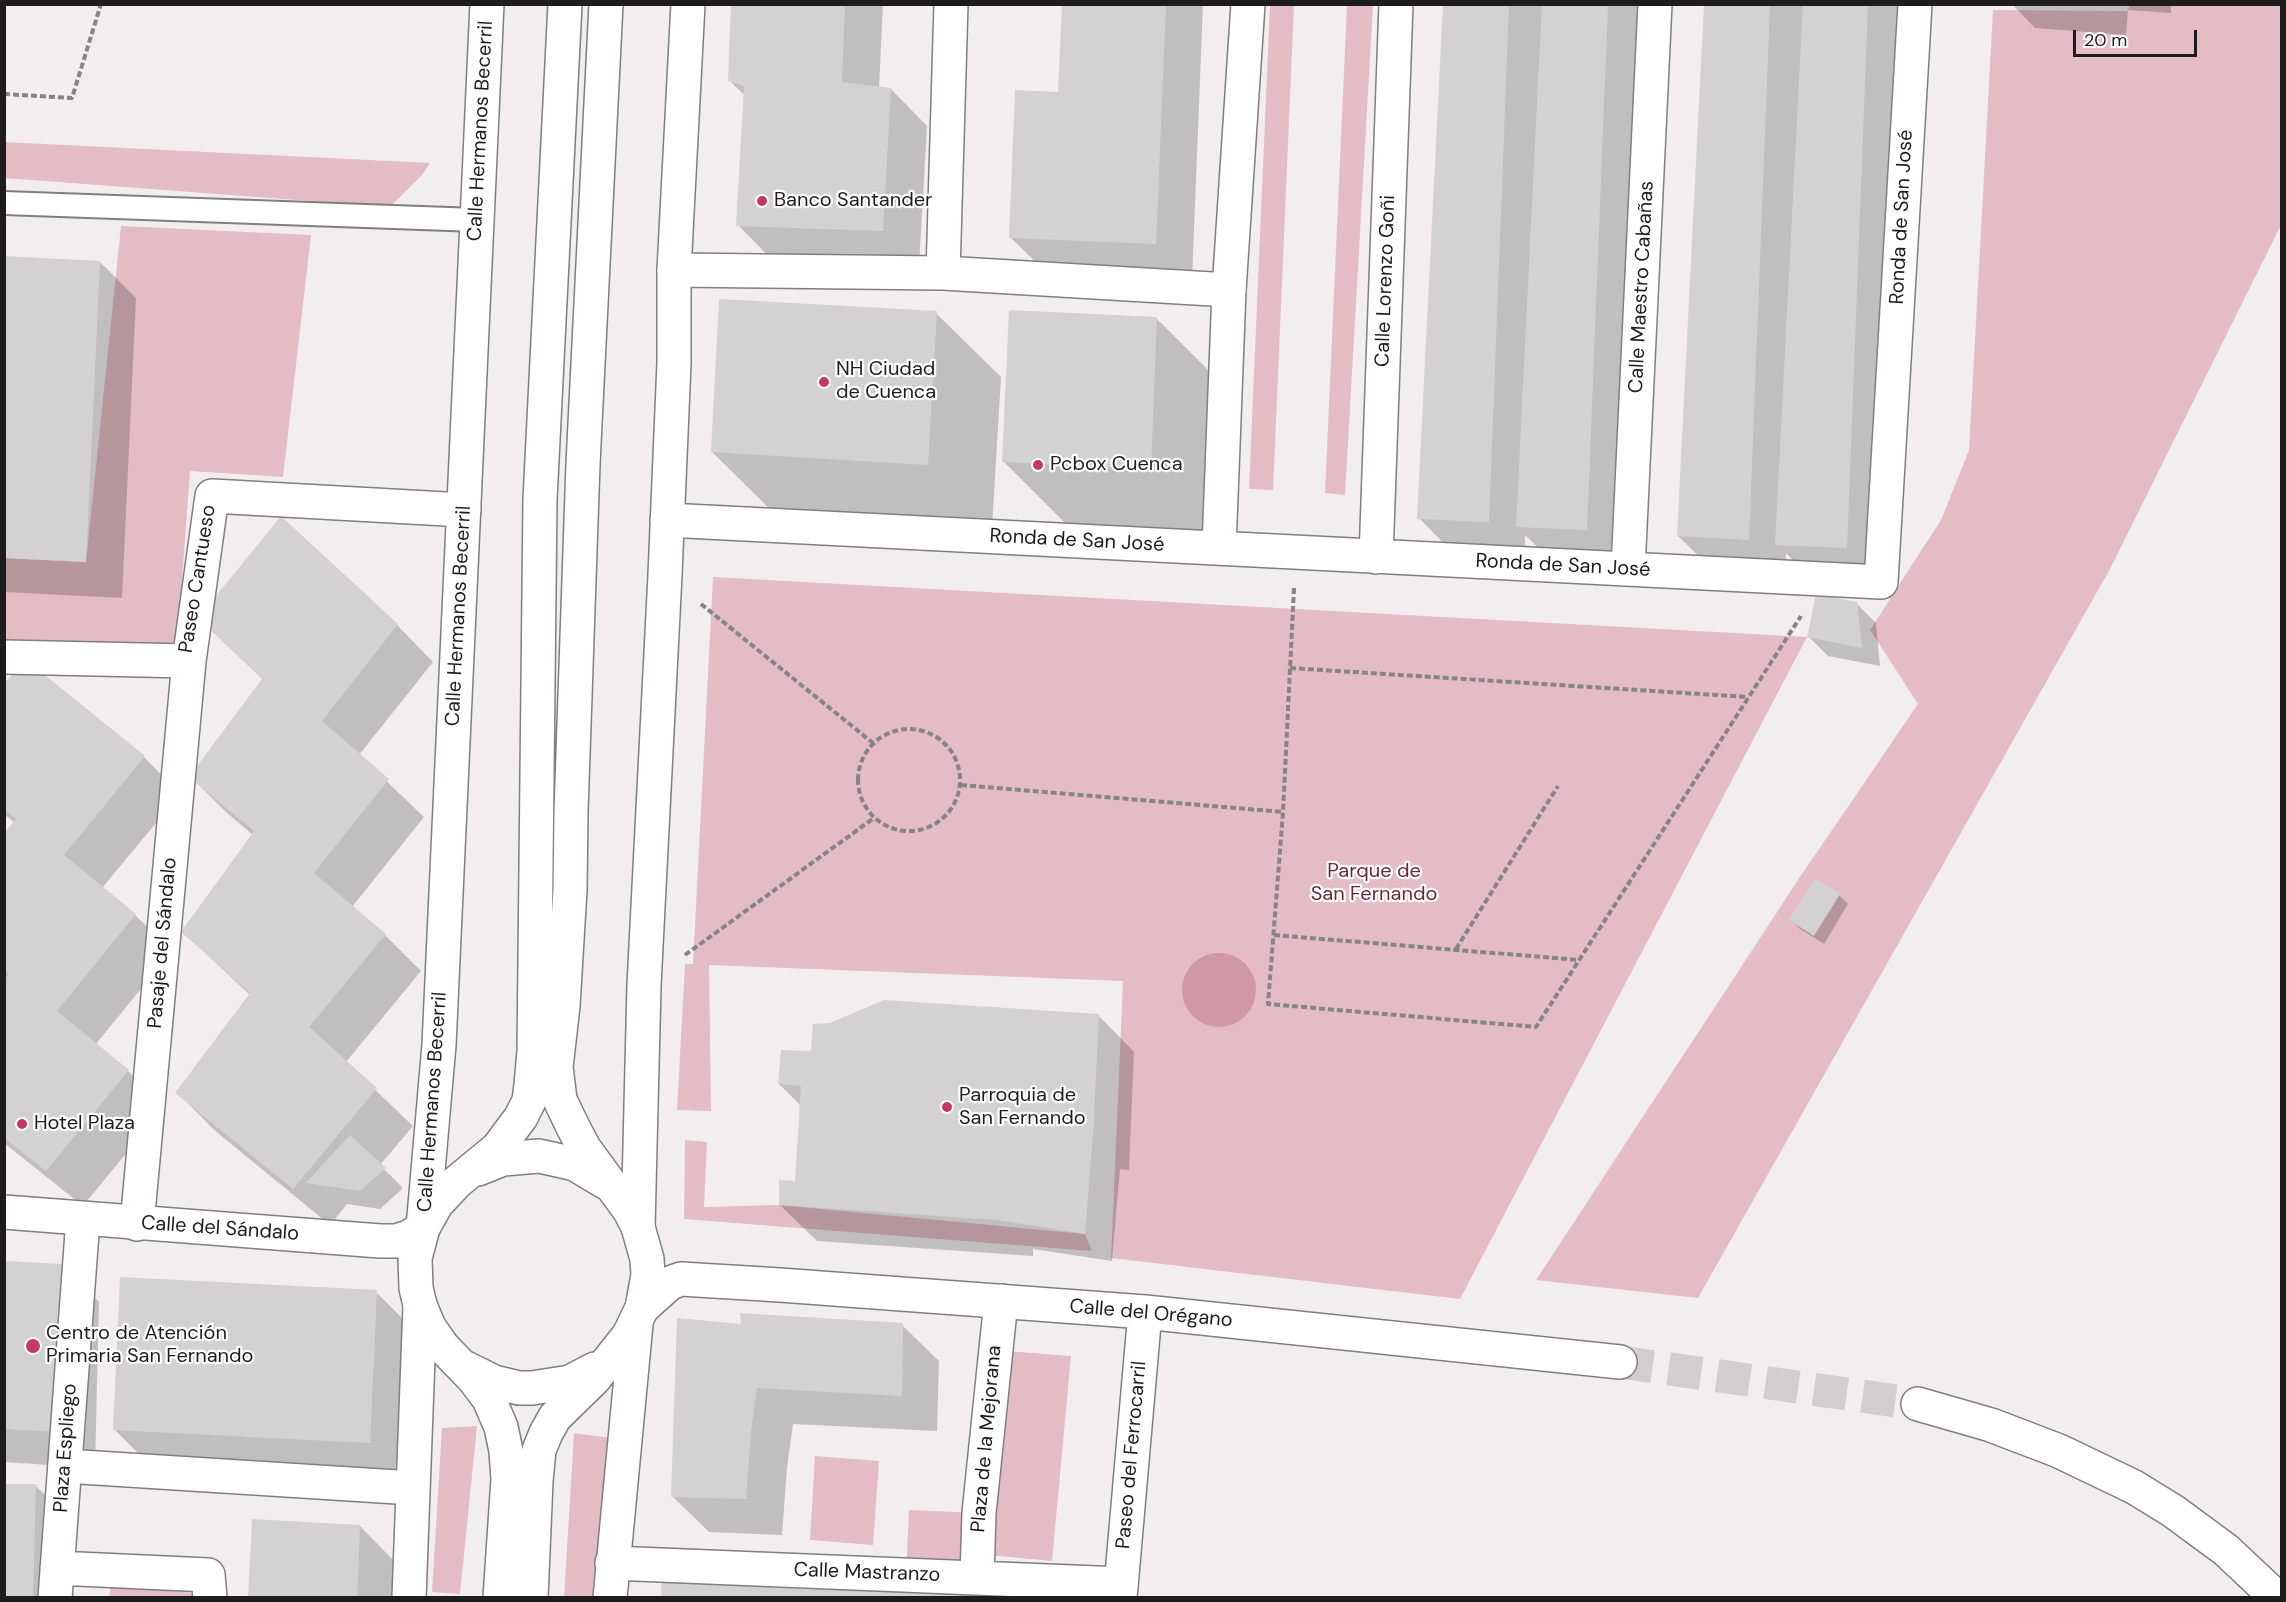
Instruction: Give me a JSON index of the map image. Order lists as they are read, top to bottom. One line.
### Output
{"streets":{"street":["Calle Hermanos Becerril","Ronda de San José","Calle Lorenzo Goñi","Calle Maestro Cabañas","Paseo Cantueso","Pasaje del Sándalo","Calle del Sándalo","Calle del Orégano","Plaza de la Mejorana","Plaza Espliego","Paseo del Ferrocarril","Calle Mastranzo"]},"crossings":[["Calle Hermanos Becerril","Ronda de San José"],["Calle Hermanos Becerril","Paseo Cantueso"],["Calle Hermanos Becerril","Calle del Sándalo"],["Calle Hermanos Becerril","Calle Mastranzo"],["Ronda de San José","Calle Lorenzo Goñi"],["Ronda de San José","Calle Maestro Cabañas"],["Paseo Cantueso","Pasaje del Sándalo"],["Pasaje del Sándalo","Calle del Sándalo"],["Calle del Sándalo","Plaza Espliego"],["Calle del Orégano","Plaza de la Mejorana"],["Calle del Orégano","Paseo del Ferrocarril"],["Plaza de la Mejorana","Calle Mastranzo"],["Paseo del Ferrocarril","Calle Mastranzo"]],"parks":["Parque de San Fernando"],"places":["Banco Santander","NH Ciudad de Cuenca","Pcbox Cuenca","Parroquia de San Fernando","Hotel Plaza","Centro de Atención Primaria San Fernando"],"scale_bar":"20 m"}
